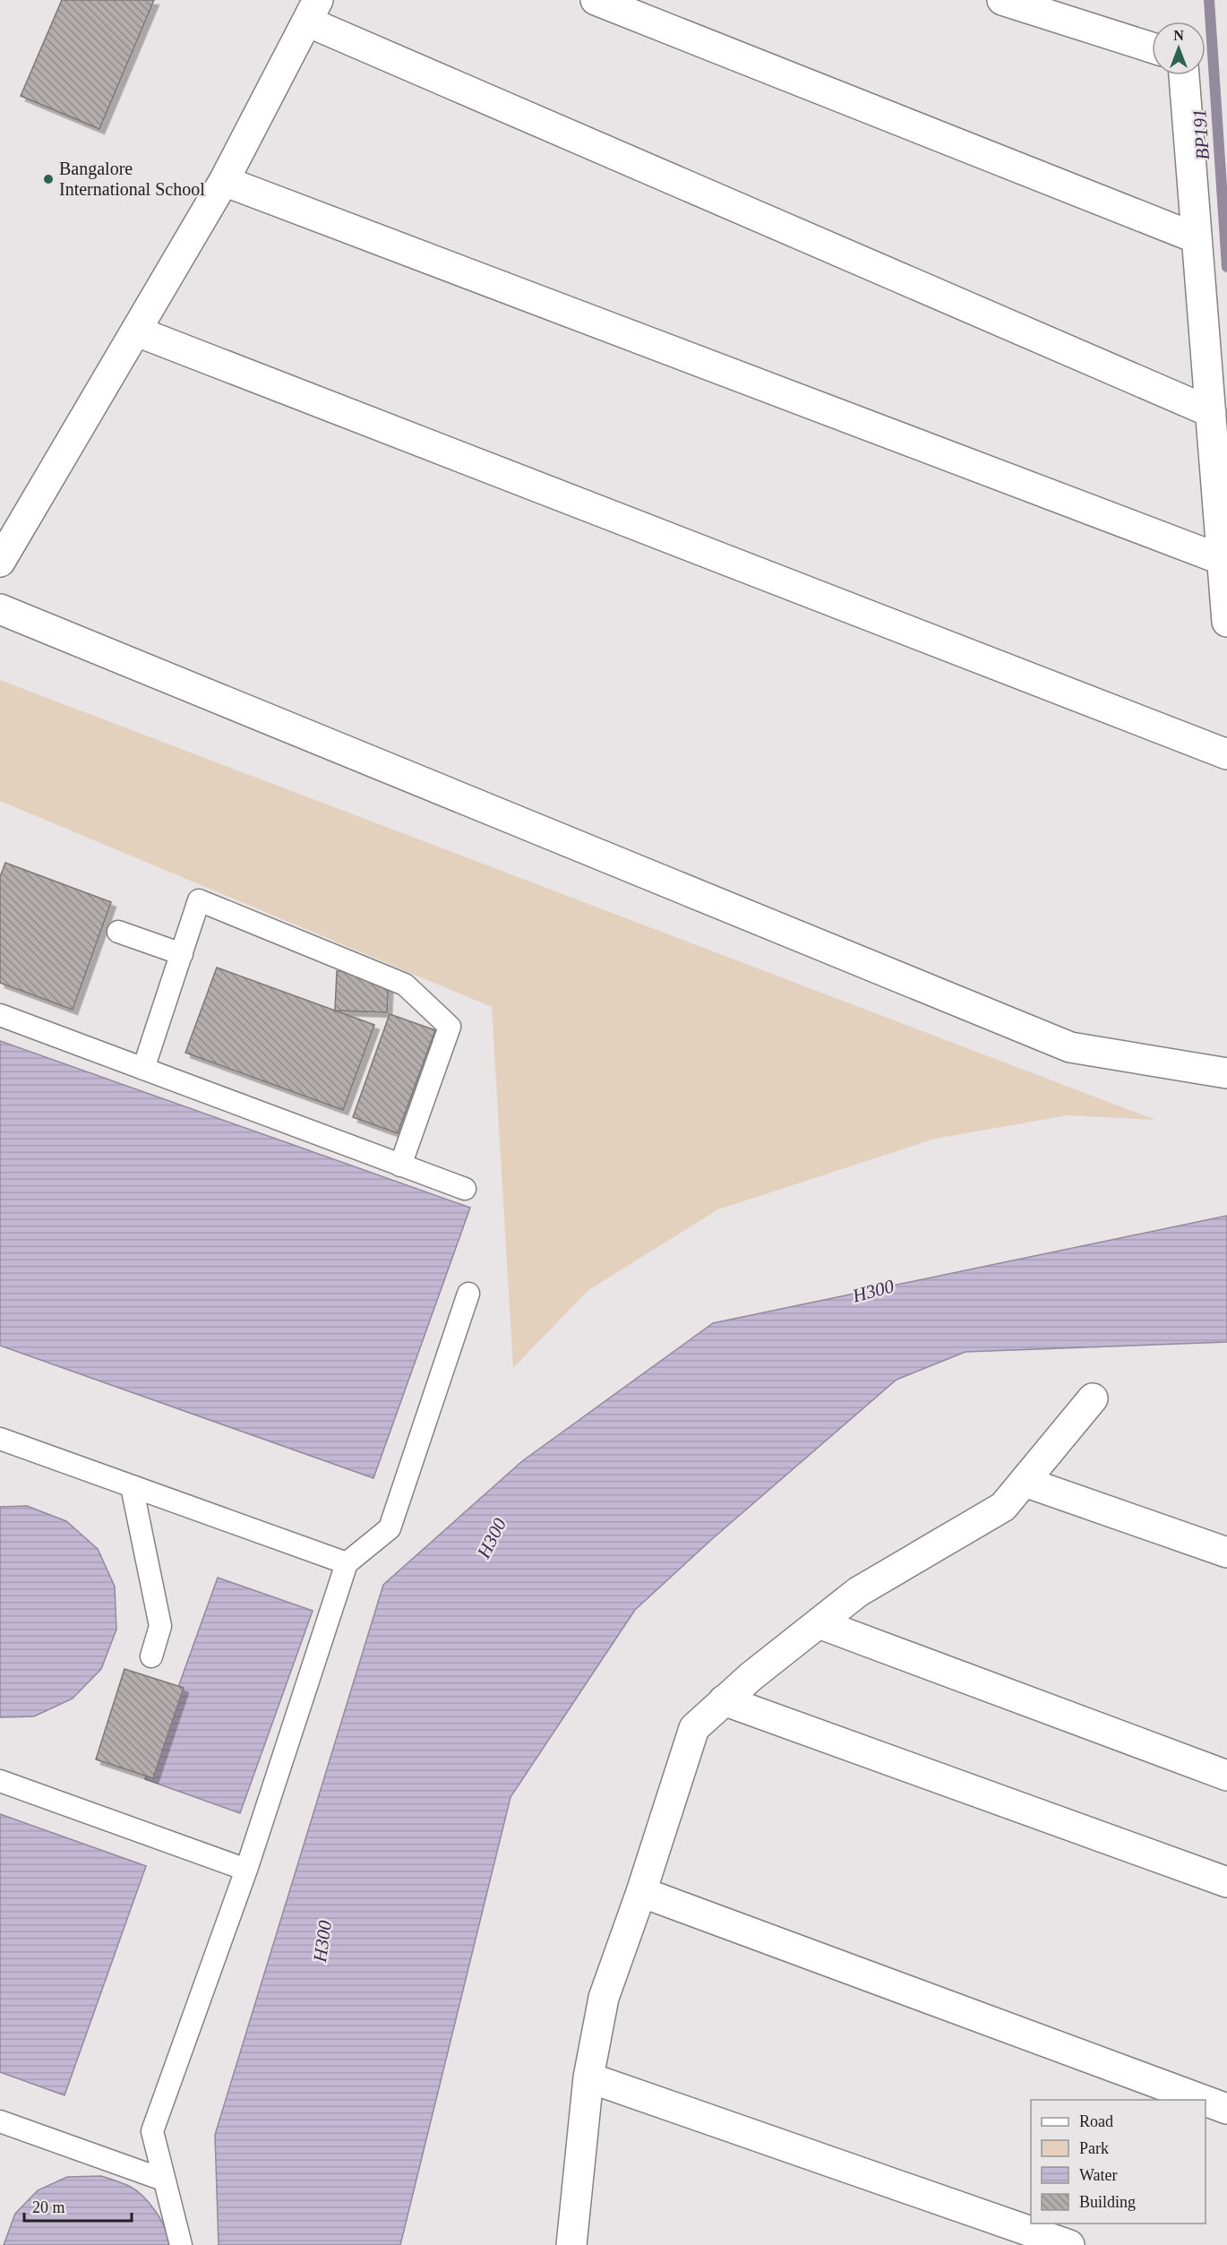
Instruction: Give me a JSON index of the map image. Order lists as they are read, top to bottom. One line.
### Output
{"water":["BP191","H300"],"places":["Bangalore International School"],"legend":["Road","Park","Water","Building"],"scale_bar":"20 m","north":"top"}
